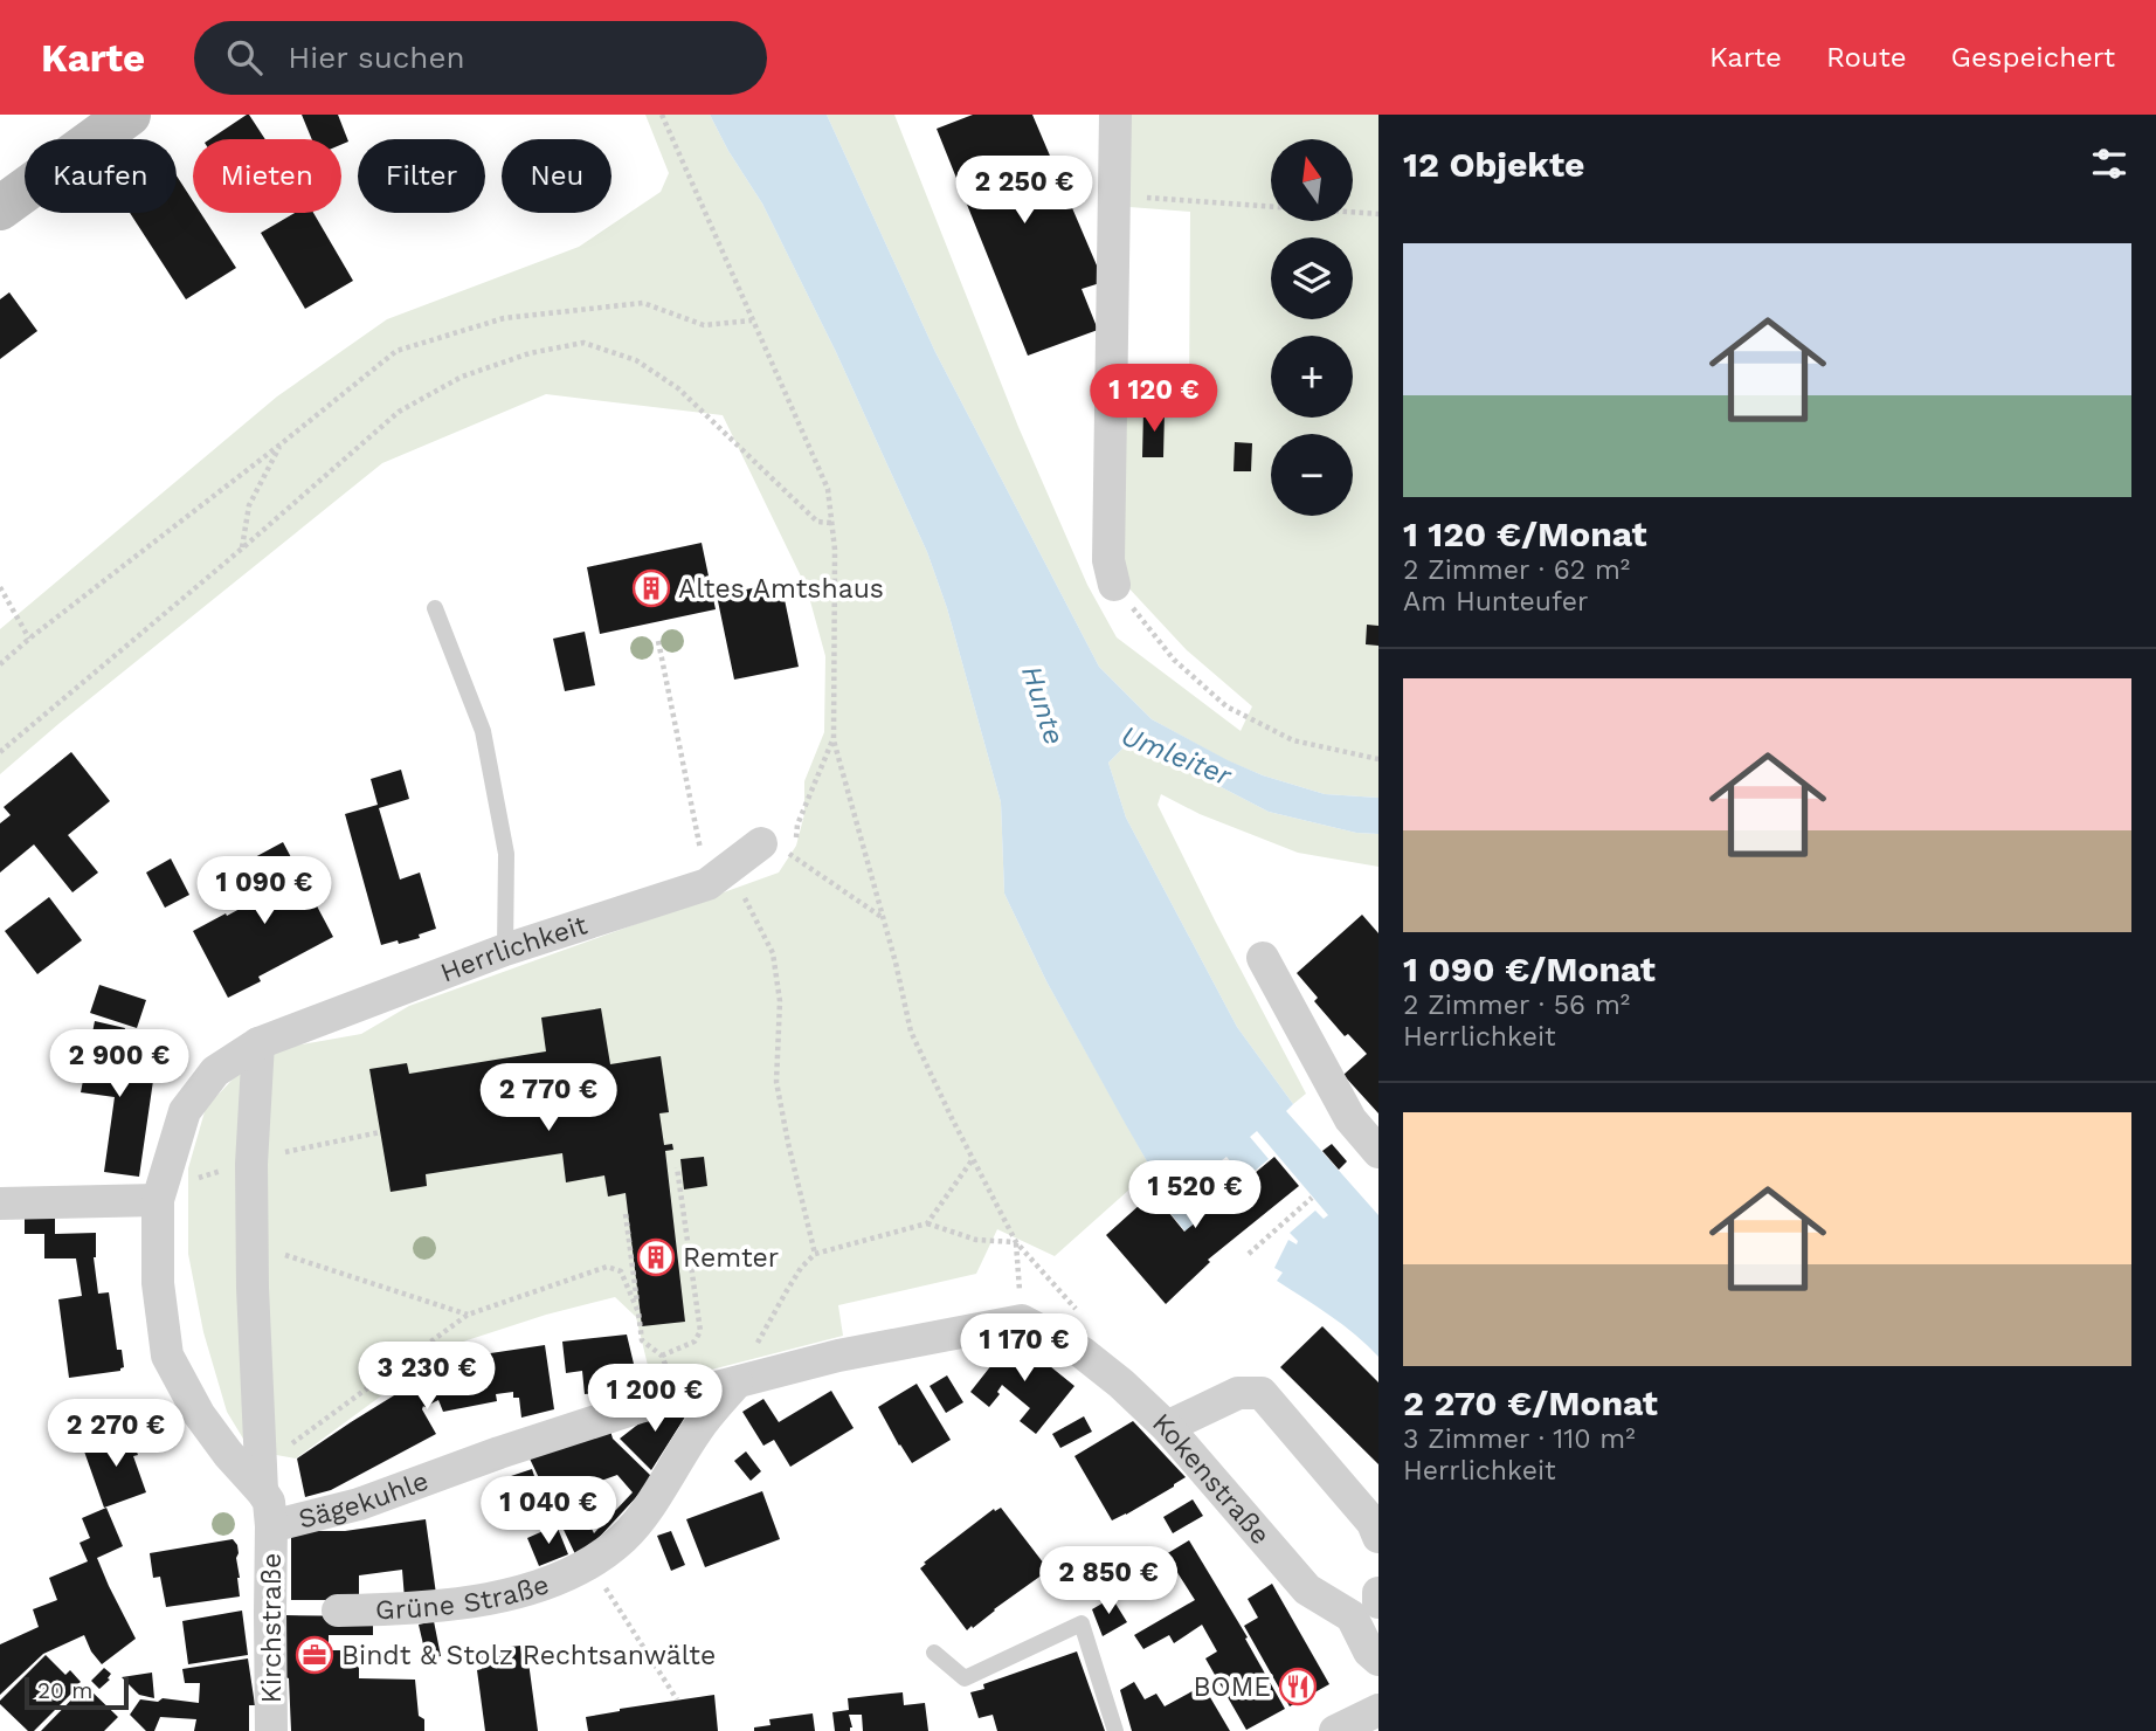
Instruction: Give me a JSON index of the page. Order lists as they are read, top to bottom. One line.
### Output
{"streets":{"street":["Herrlichkeit","Kokenstraße","Sägekuhle","Grüne Straße","Kirchstraße"]},"crossings":[["Herrlichkeit","Sägekuhle"],["Herrlichkeit","Kirchstraße"],["Kokenstraße","Sägekuhle"],["Sägekuhle","Grüne Straße"],["Sägekuhle","Kirchstraße"]],"water":["Hunte","Umleiter"],"places":{"building":["Altes Amtshaus","Remter"],"office":["Bindt & Stolz Rechtsanwälte"],"restaurant":["BOME"]},"scale_bar":"20 m","north":"top","page":{"header":"Karte","search":"Hier suchen","nav":["Karte","Route","Gespeichert"],"heading":"12 Objekte","map_buttons":["+","−"],"chip":["Kaufen","Mieten","Filter","Neu"],"price":["2 250 €","1 120 €","1 090 €","2 900 €","2 770 €","1 520 €","1 170 €","3 230 €","1 200 €","2 270 €","1 040 €","2 850 €"],"list":[{"name":"1 120 €/Monat","note":"2 Zimmer · 62 m² · Am Hunteufer"},{"name":"1 090 €/Monat","note":"2 Zimmer · 56 m² · Herrlichkeit"},{"name":"2 270 €/Monat","note":"3 Zimmer · 110 m² · Herrlichkeit"}],"scale":"20 m"}}
